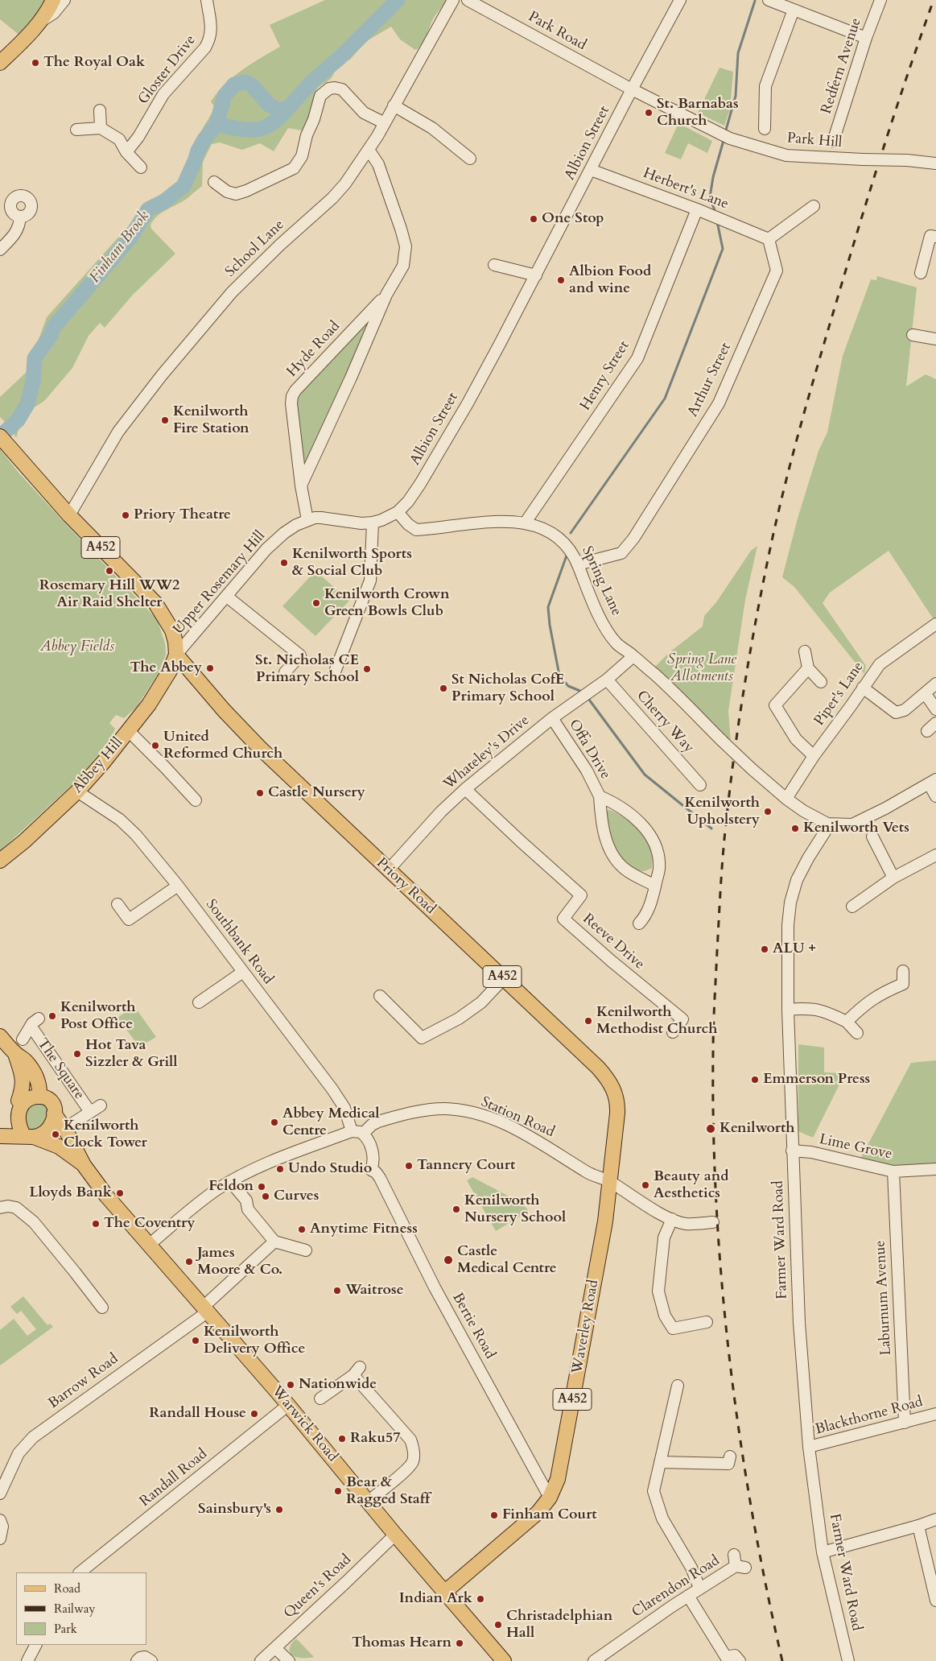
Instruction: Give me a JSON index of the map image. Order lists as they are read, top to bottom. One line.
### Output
{"streets":{"main road":["A452","Abbey Hill","Priory Road","Waverley Road","Warwick Road"],"street":["Park Road","Redfern Avenue","Gloster Drive","Park Hill","Albion Street","Herbert's Lane","School Lane","Hyde Road","Henry Street","Arthur Street","Spring Lane","Upper Rosemary Hill","Piper's Lane","Cherry Way","Offa Drive","Whateley's Drive","Southbank Road","Reeve Drive","The Square","Station Road","Lime Grove","Farmer Ward Road","Laburnum Avenue","Bertie Road","Barrow Road","Blackthorne Road","Randall Road","Queen's Road","Clarendon Road"]},"crossings":[["Park Road","Park Hill"],["Park Road","Albion Street"],["Park Hill","Albion Street"],["Albion Street","Herbert's Lane"],["Albion Street","Hyde Road"],["Albion Street","Spring Lane"],["Albion Street","Upper Rosemary Hill"],["Herbert's Lane","Henry Street"],["Herbert's Lane","Arthur Street"],["School Lane","Hyde Road"],["School Lane","A452"],["Hyde Road","Upper Rosemary Hill"],["Henry Street","Spring Lane"],["Arthur Street","Spring Lane"],["A452","Upper Rosemary Hill"],["A452","Abbey Hill"],["A452","Priory Road"],["Spring Lane","Piper's Lane"],["Spring Lane","Whateley's Drive"],["Spring Lane","Farmer Ward Road"],["Upper Rosemary Hill","Abbey Hill"],["Upper Rosemary Hill","Priory Road"],["Cherry Way","Whateley's Drive"],["Offa Drive","Whateley's Drive"],["Whateley's Drive","Priory Road"],["Whateley's Drive","Reeve Drive"],["Abbey Hill","Priory Road"],["Abbey Hill","Southbank Road"],["Priory Road","Station Road"],["Priory Road","Waverley Road"],["Southbank Road","Station Road"],["Southbank Road","Bertie Road"],["Station Road","Waverley Road"],["Station Road","Warwick Road"],["Lime Grove","Farmer Ward Road"],["Lime Grove","Laburnum Avenue"],["Farmer Ward Road","Blackthorne Road"],["Laburnum Avenue","Blackthorne Road"],["Bertie Road","Waverley Road"],["Waverley Road","Warwick Road"],["Barrow Road","Warwick Road"],["Warwick Road","Randall Road"],["Warwick Road","Queen's Road"]],"water":["Finham Brook"],"parks":["Abbey Fields","Spring Lane Allotments"],"places":["The Royal Oak","St. Barnabas Church","One Stop","Albion Food and wine","Kenilworth Fire Station","Priory Theatre","Kenilworth Sports & Social Club","Rosemary Hill WW2 Air Raid Shelter","Kenilworth Crown Green Bowls Club","The Abbey","St. Nicholas CE Primary School","St Nicholas CofE Primary School","United Reformed Church","Castle Nursery","Kenilworth Upholstery","Kenilworth Vets","ALU +","Kenilworth Post Office","Kenilworth Methodist Church","Hot Tava Sizzler & Grill","Emmerson Press","Abbey Medical Centre","Kenilworth","Kenilworth Clock Tower","Tannery Court","Undo Studio","Beauty and Aesthetics","Feldon","Lloyds Bank","Curves","Kenilworth Nursery School","The Coventry","Anytime Fitness","Castle Medical Centre","James Moore & Co.","Waitrose","Kenilworth Delivery Office","Nationwide","Randall House","Raku57","Bear & Ragged Staff","Sainsbury's","Finham Court","Indian Ark","Christadelphian Hall","Thomas Hearn"],"legend":["Road","Railway","Park"]}
